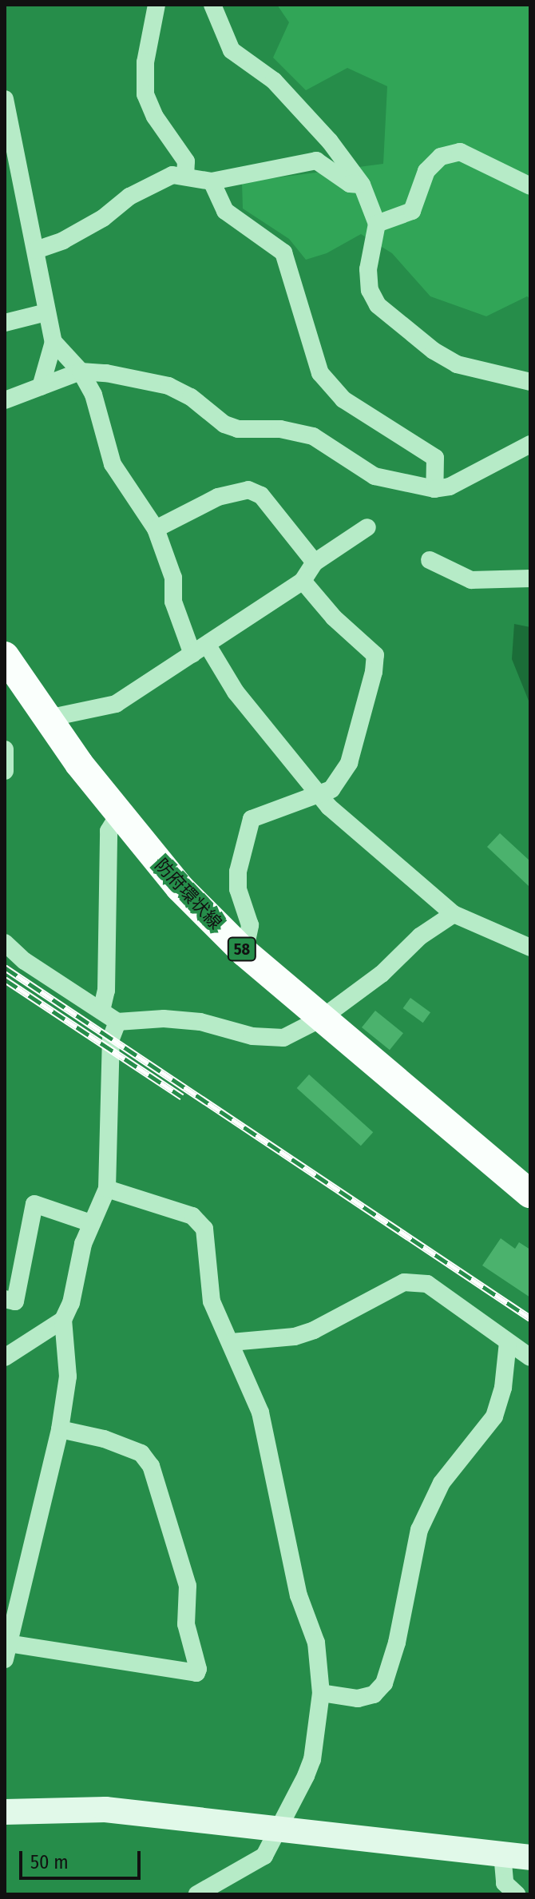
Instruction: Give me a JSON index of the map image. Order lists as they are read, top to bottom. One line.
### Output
{"streets":{"main road":["防府環状線","58"]},"scale_bar":"50 m"}
